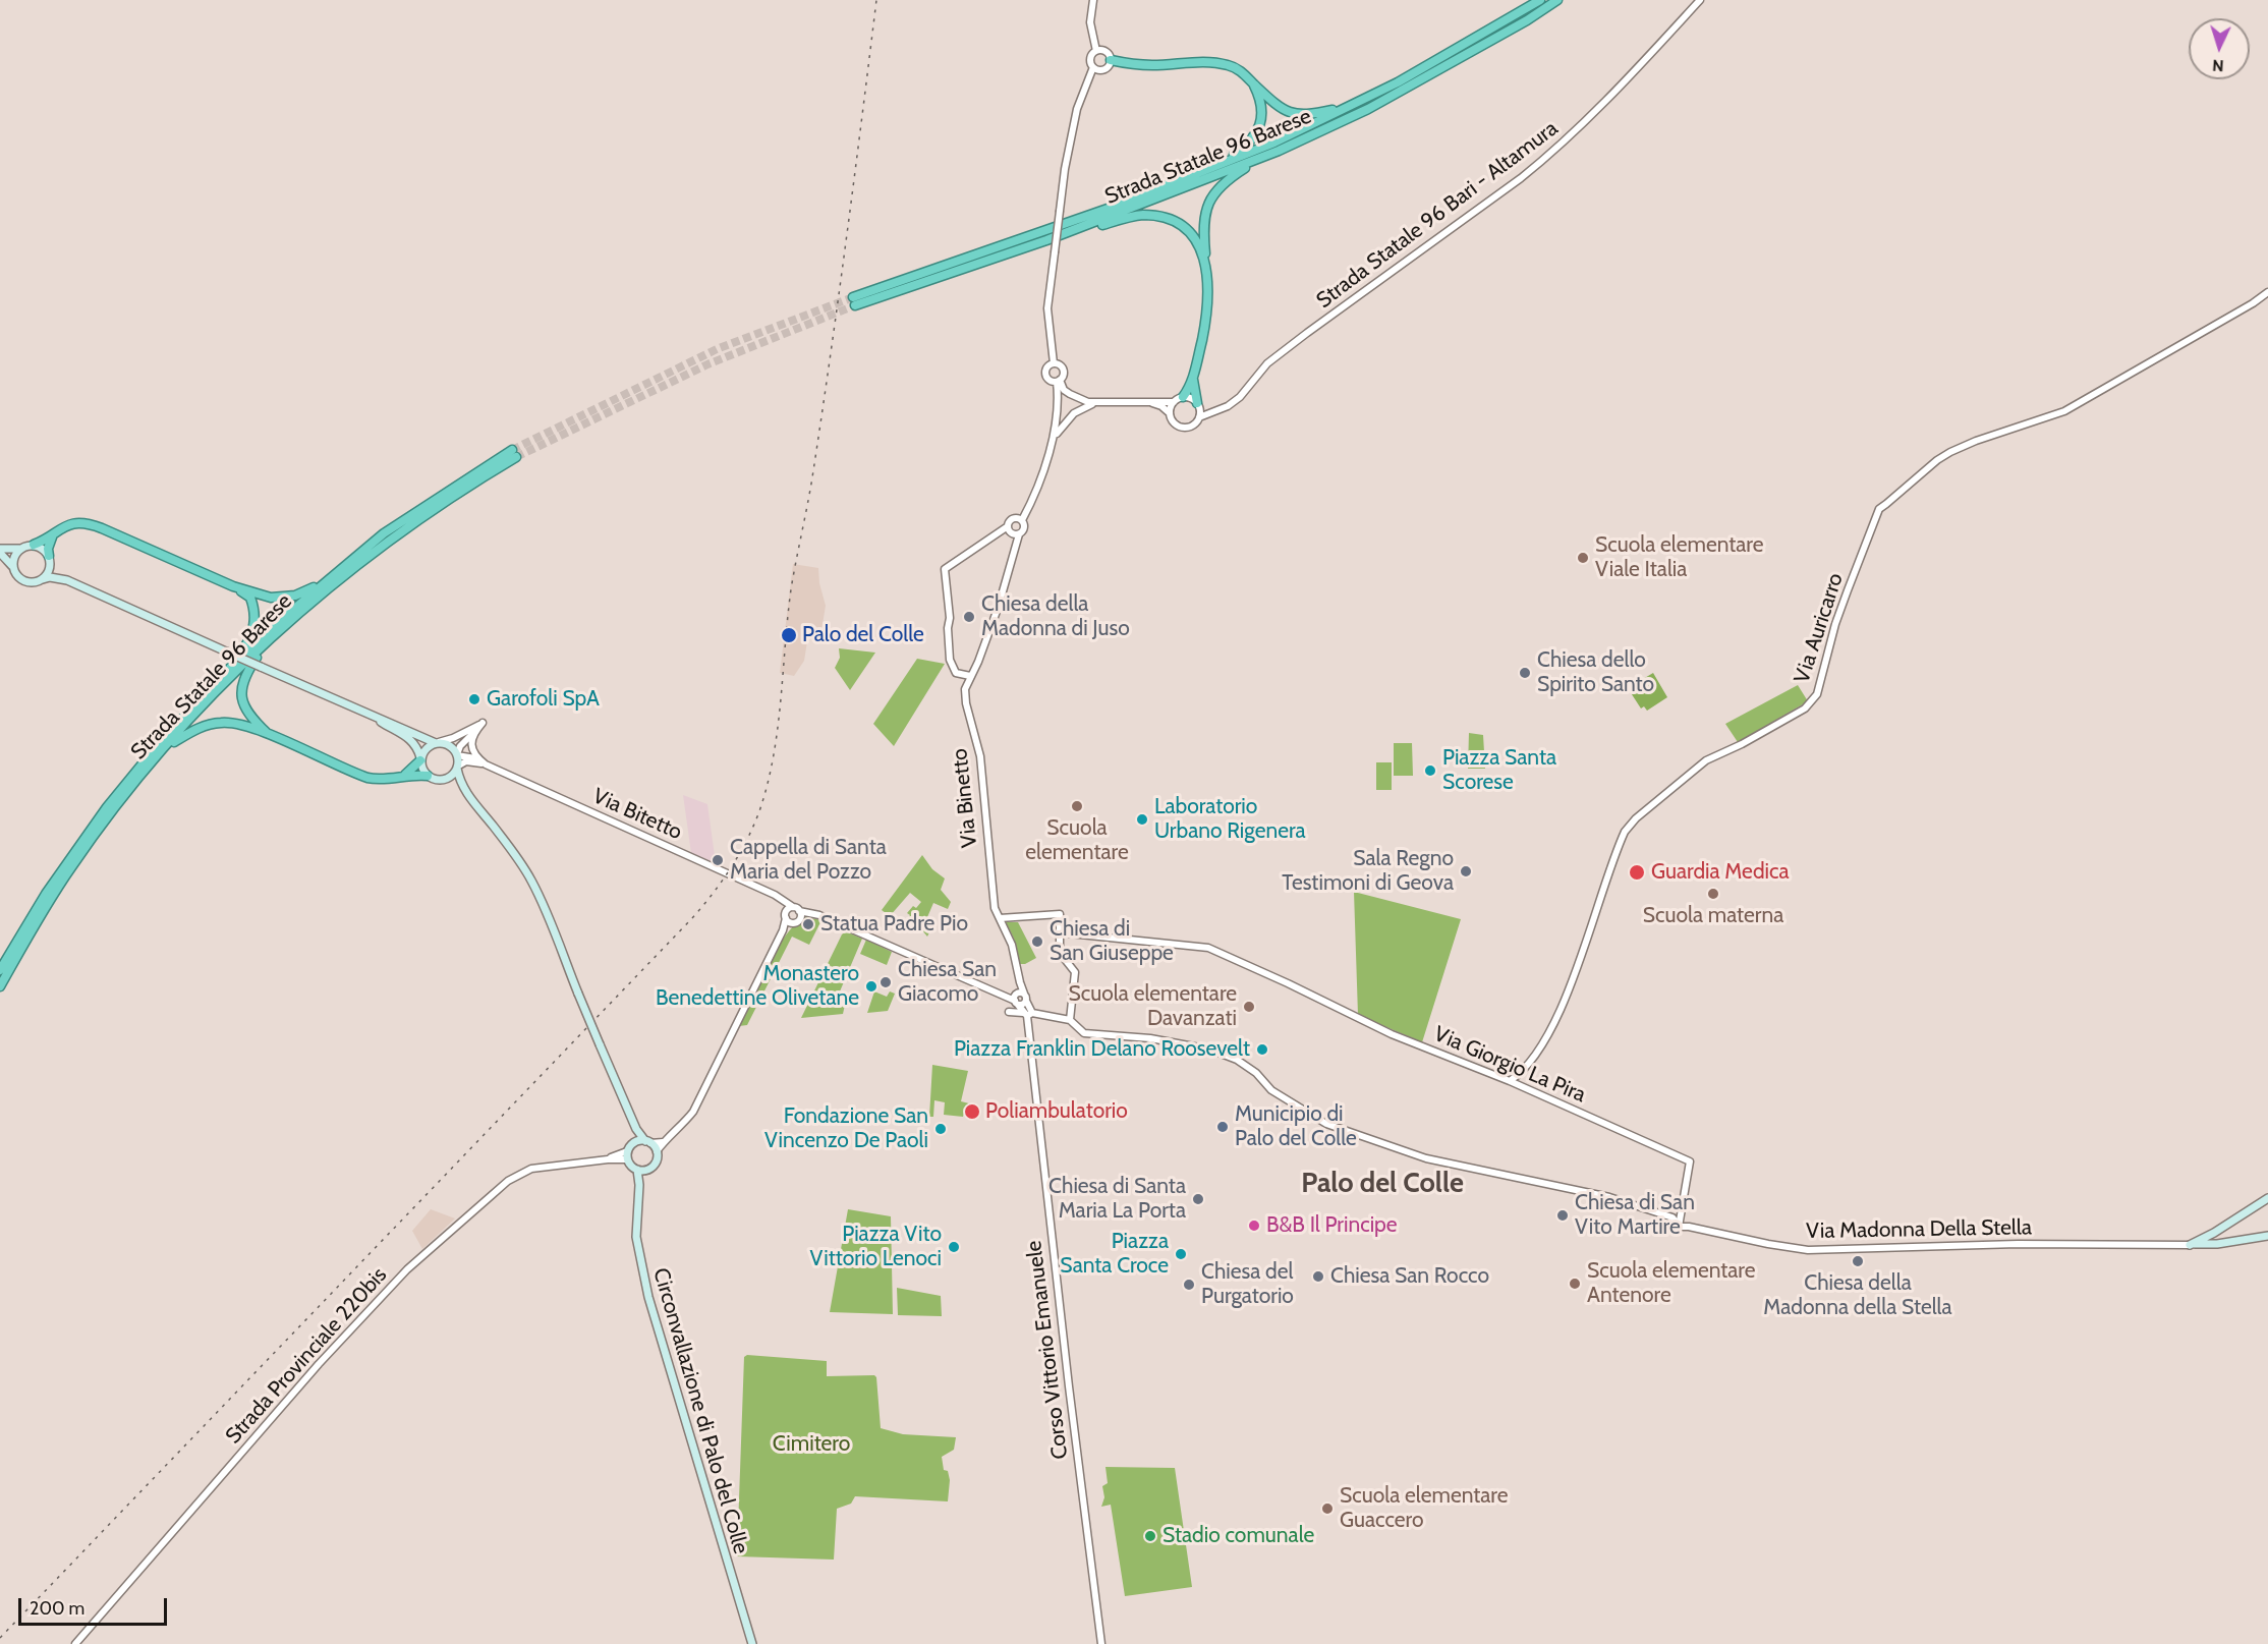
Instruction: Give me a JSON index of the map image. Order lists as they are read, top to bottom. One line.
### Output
{"streets":{"highway":["Strada Statale 96 Barese"],"main road":["Circonvallazione di Palo del Colle"],"street":["Strada Statale 96 Bari - Altamura","Via Auricarro","Via Binetto","Via Bitetto","Via Giorgio La Pira","Via Madonna Della Stella","Corso Vittorio Emanuele","Strada Provinciale 220bis"]},"crossings":[["Via Auricarro","Via Giorgio La Pira"],["Via Giorgio La Pira","Via Madonna Della Stella"]],"districts":["Palo del Colle"],"parks":["Cimitero"],"places":["Scuola elementare Viale Italia","Chiesa della Madonna di Juso","Palo del Colle","Chiesa dello Spirito Santo","Garofoli SpA","Piazza Santa Scorese","Scuola elementare","Laboratorio Urbano Rigenera","Cappella di Santa Maria del Pozzo","Sala Regno Testimoni di Geova","Guardia Medica","Scuola materna","Statua Padre Pio","Chiesa di San Giuseppe","Chiesa San Giacomo","Monastero Benedettine Olivetane","Scuola elementare Davanzati","Piazza Franklin Delano Roosevelt","Poliambulatorio","Municipio di Palo del Colle","Fondazione San Vincenzo De Paoli","Chiesa di Santa Maria La Porta","Chiesa di San Vito Martire","B&B Il Principe","Piazza Vito Vittorio Lenoci","Piazza Santa Croce","Chiesa della Madonna della Stella","Chiesa San Rocco","Scuola elementare Antenore","Chiesa del Purgatorio","Scuola elementare Guaccero","Stadio comunale"],"scale_bar":"200 m","north":"bottom"}
